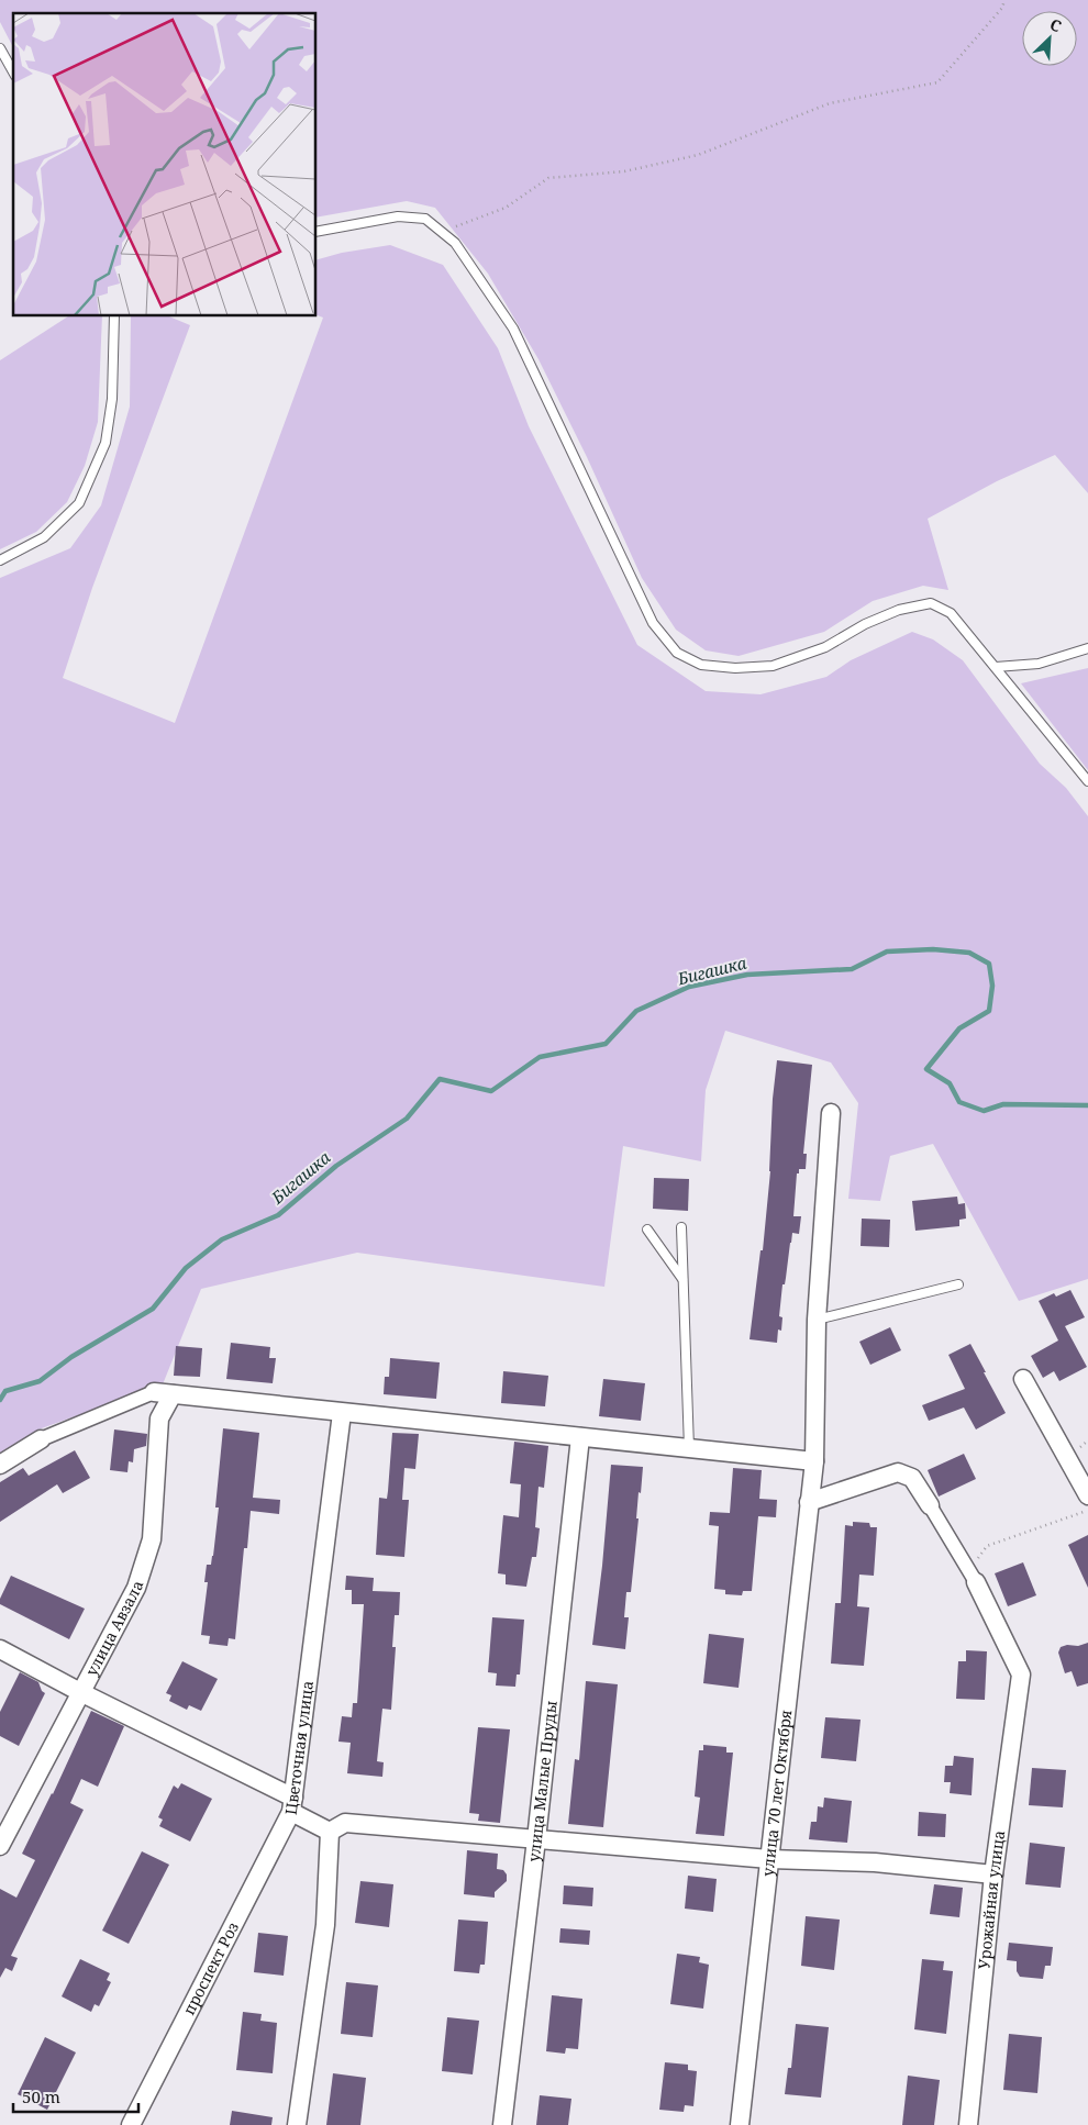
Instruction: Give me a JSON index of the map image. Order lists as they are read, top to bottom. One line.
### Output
{"streets":{"street":["улица Авзала","Цветочная улица","улица Малые Пруды","улица 70 лет Октября","Урожайная улица","проспект Роз"]},"crossings":[["Цветочная улица","проспект Роз"]],"water":["Бигашка"],"scale_bar":"50 m","north":"top right"}
